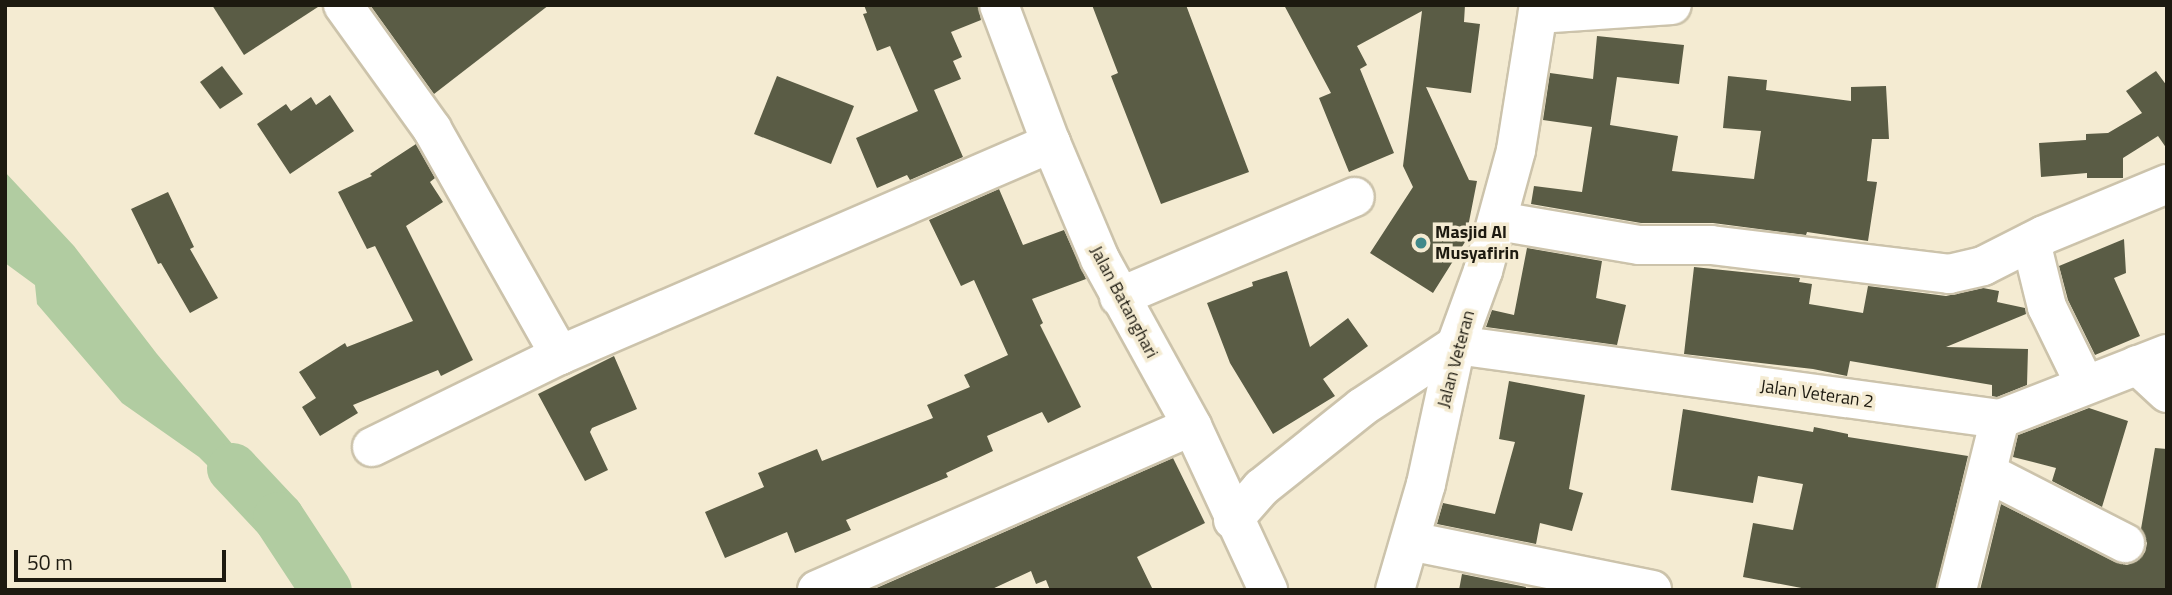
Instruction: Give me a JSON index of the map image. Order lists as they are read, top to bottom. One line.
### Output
{"streets":{"street":["Jalan Batanghari","Jalan Veteran","Jalan Veteran 2"]},"crossings":[["Jalan Veteran","Jalan Veteran 2"]],"places":["Masjid Al Musyafirin"],"scale_bar":"50 m"}
